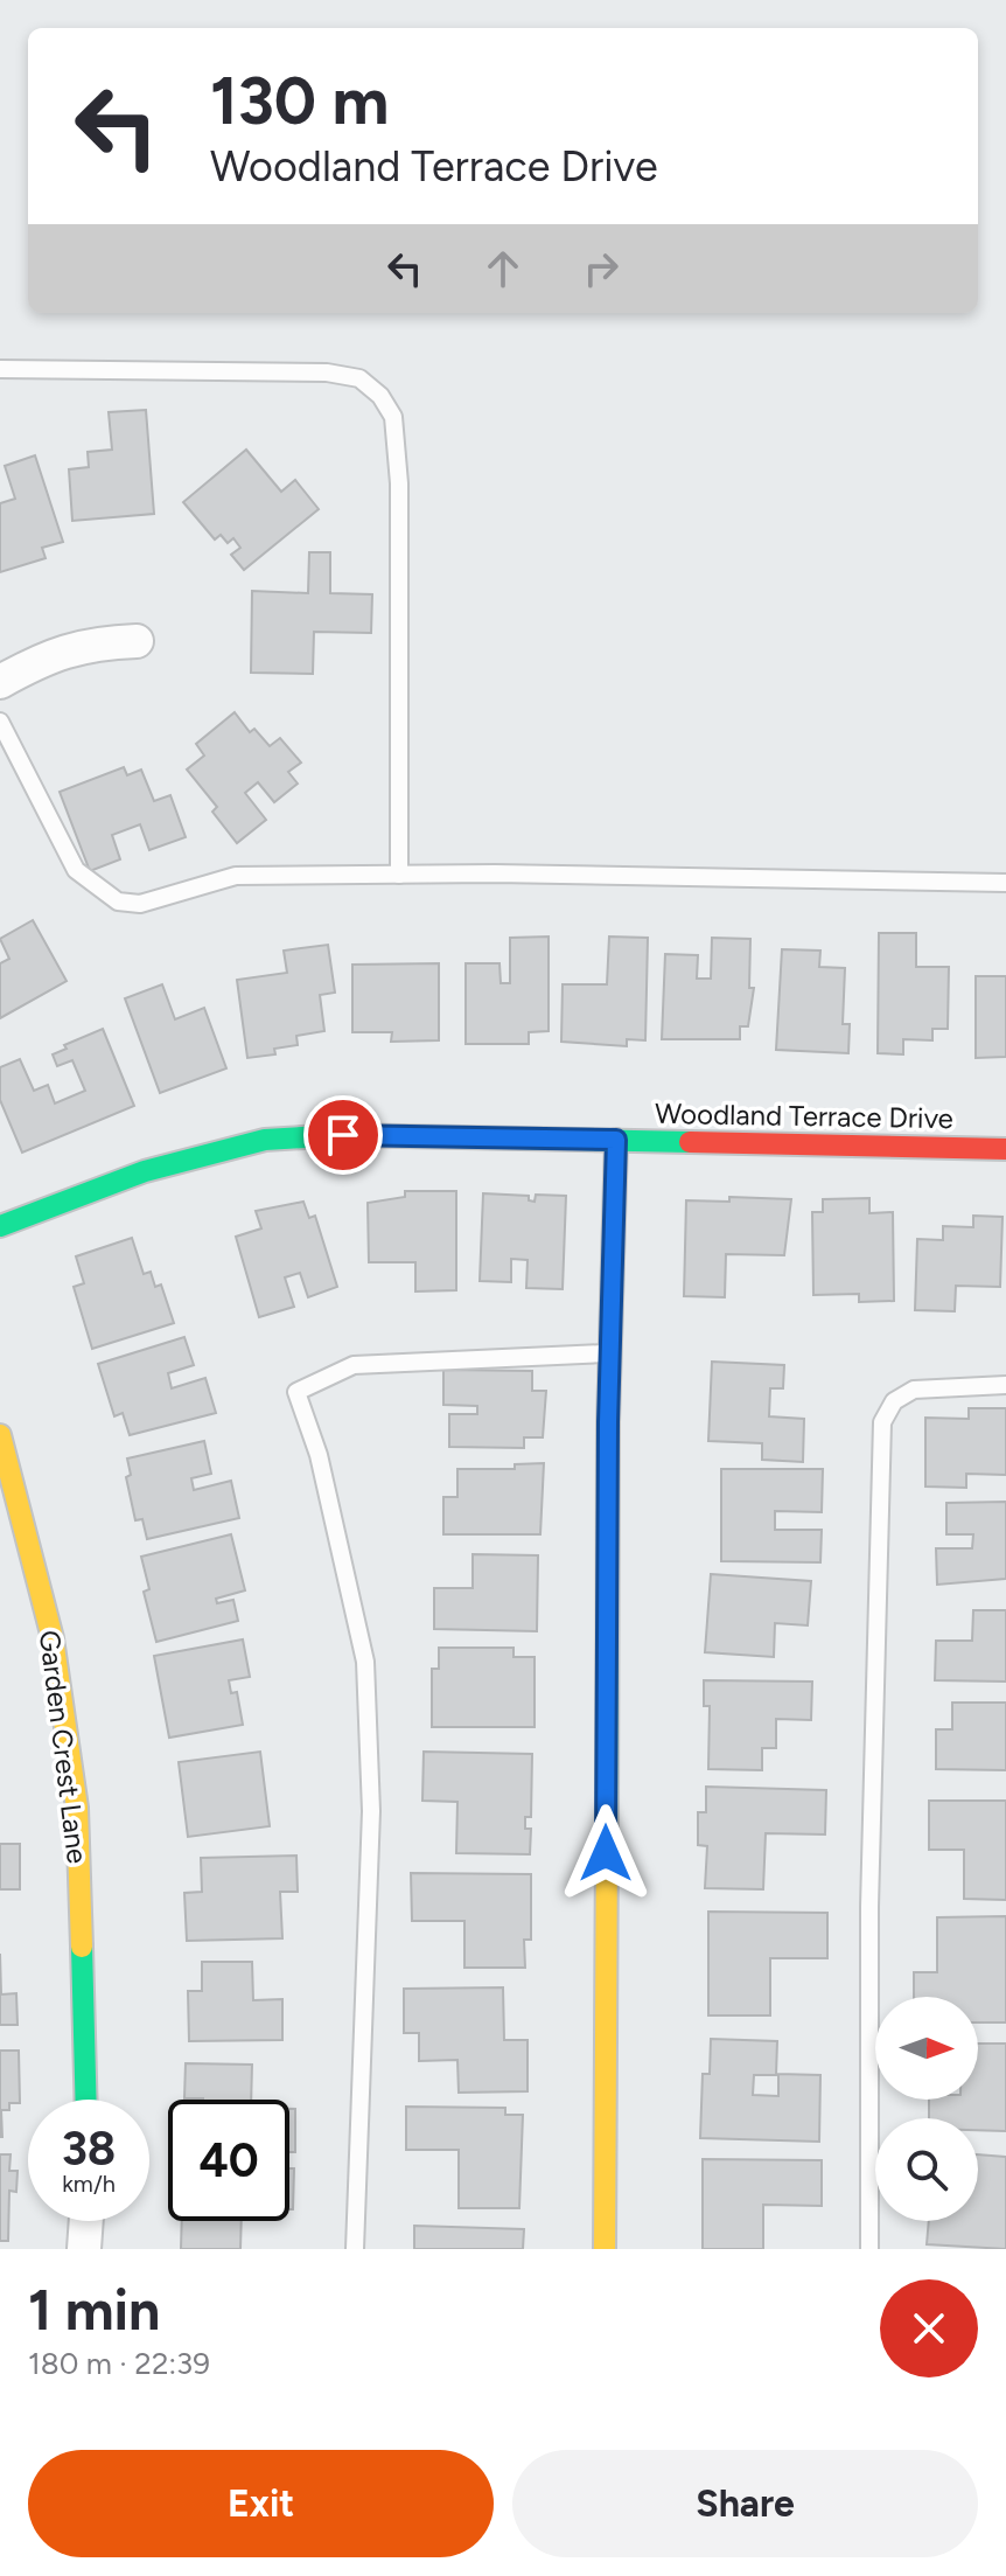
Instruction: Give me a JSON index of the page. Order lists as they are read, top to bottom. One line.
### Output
{"streets":{"street":["Woodland Terrace Drive","Garden Crest Lane"]},"north":"right","page":{"turn":["130 m","Woodland Terrace Drive"],"speed":"38 km/h","limit":"40","heading":["1 min","180 m · 22:39"],"buttons":["Exit","Share"]}}
